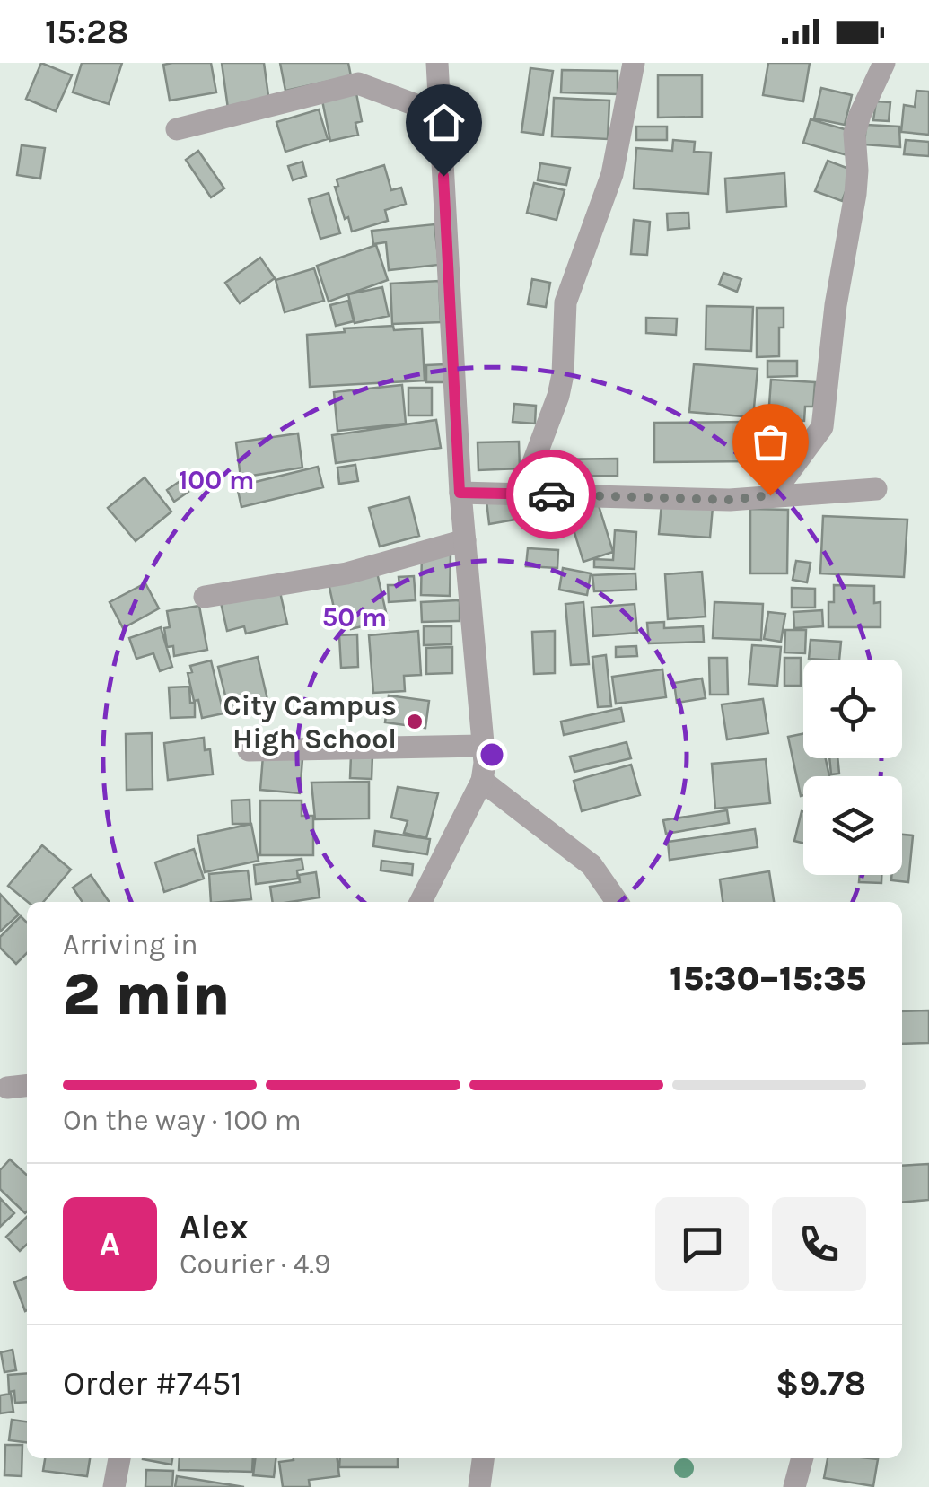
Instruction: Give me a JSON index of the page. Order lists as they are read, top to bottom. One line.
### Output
{"places":["City Campus High School"],"page":{"status":"15:28","heading":["2 min","Arriving in","15:30–15:35"],"panel":["Alex","Courier · 4.9","Order #7451","$9.78"],"bar":"On the way · 100 m","round":"A"},"rings":["100 m","50 m"]}
